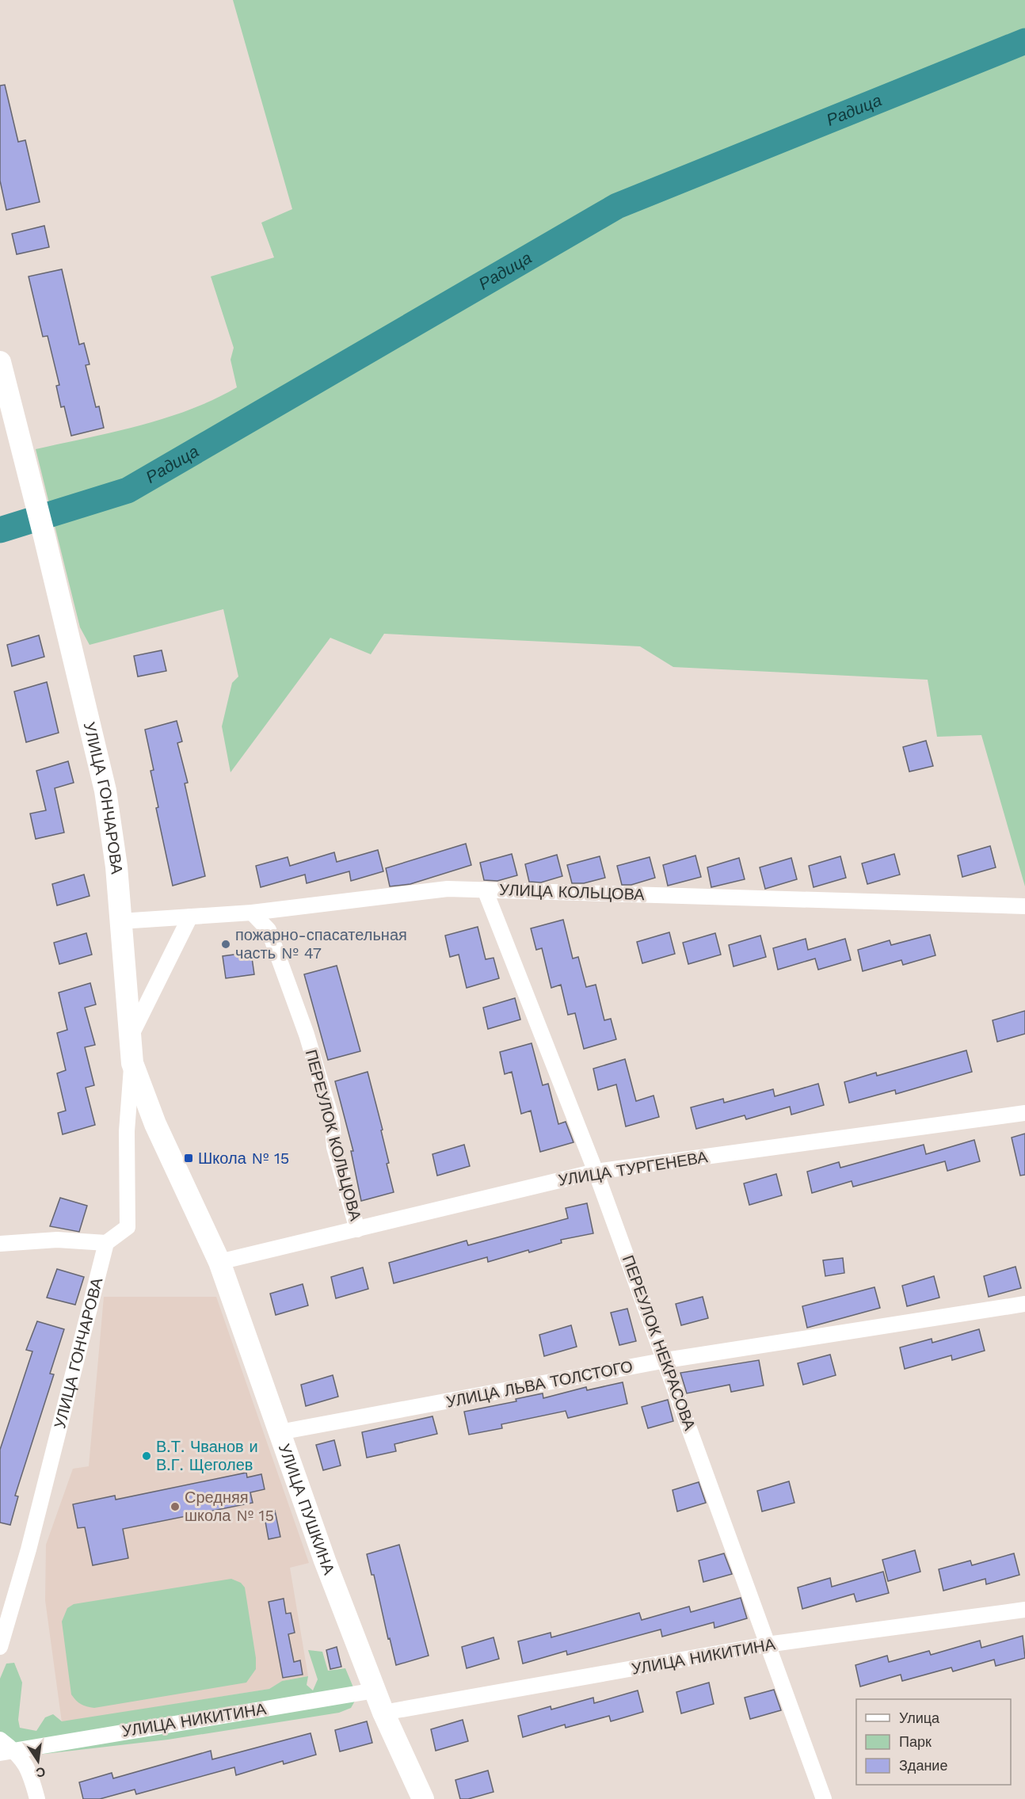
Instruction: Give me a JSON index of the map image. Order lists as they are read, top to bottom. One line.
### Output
{"streets":{"street":["УЛИЦА ГОНЧАРОВА","УЛИЦА КОЛЬЦОВА","ПЕРЕУЛОК КОЛЬЦОВА","УЛИЦА ТУРГЕНЕВА","ПЕРЕУЛОК НЕКРАСОВА","УЛИЦА ЛЬВА ТОЛСТОГО","УЛИЦА ПУШКИНА","УЛИЦА НИКИТИНА"]},"crossings":[["УЛИЦА ГОНЧАРОВА","УЛИЦА КОЛЬЦОВА"],["УЛИЦА ГОНЧАРОВА","УЛИЦА ПУШКИНА"],["УЛИЦА КОЛЬЦОВА","ПЕРЕУЛОК КОЛЬЦОВА"],["УЛИЦА КОЛЬЦОВА","ПЕРЕУЛОК НЕКРАСОВА"],["ПЕРЕУЛОК КОЛЬЦОВА","УЛИЦА ТУРГЕНЕВА"],["УЛИЦА ТУРГЕНЕВА","ПЕРЕУЛОК НЕКРАСОВА"],["УЛИЦА ТУРГЕНЕВА","УЛИЦА ПУШКИНА"],["ПЕРЕУЛОК НЕКРАСОВА","УЛИЦА ЛЬВА ТОЛСТОГО"],["ПЕРЕУЛОК НЕКРАСОВА","УЛИЦА НИКИТИНА"],["УЛИЦА ЛЬВА ТОЛСТОГО","УЛИЦА ПУШКИНА"],["УЛИЦА ПУШКИНА","УЛИЦА НИКИТИНА"]],"water":["Радица"],"places":{"other":["пожарно-спасательная часть № 47","В.Т. Чванов и В.Г. Щеголев","Средняя школа № 15"],"transit":["Школа № 15"]},"legend":["Улица","Парк","Здание"],"north":"bottom"}
